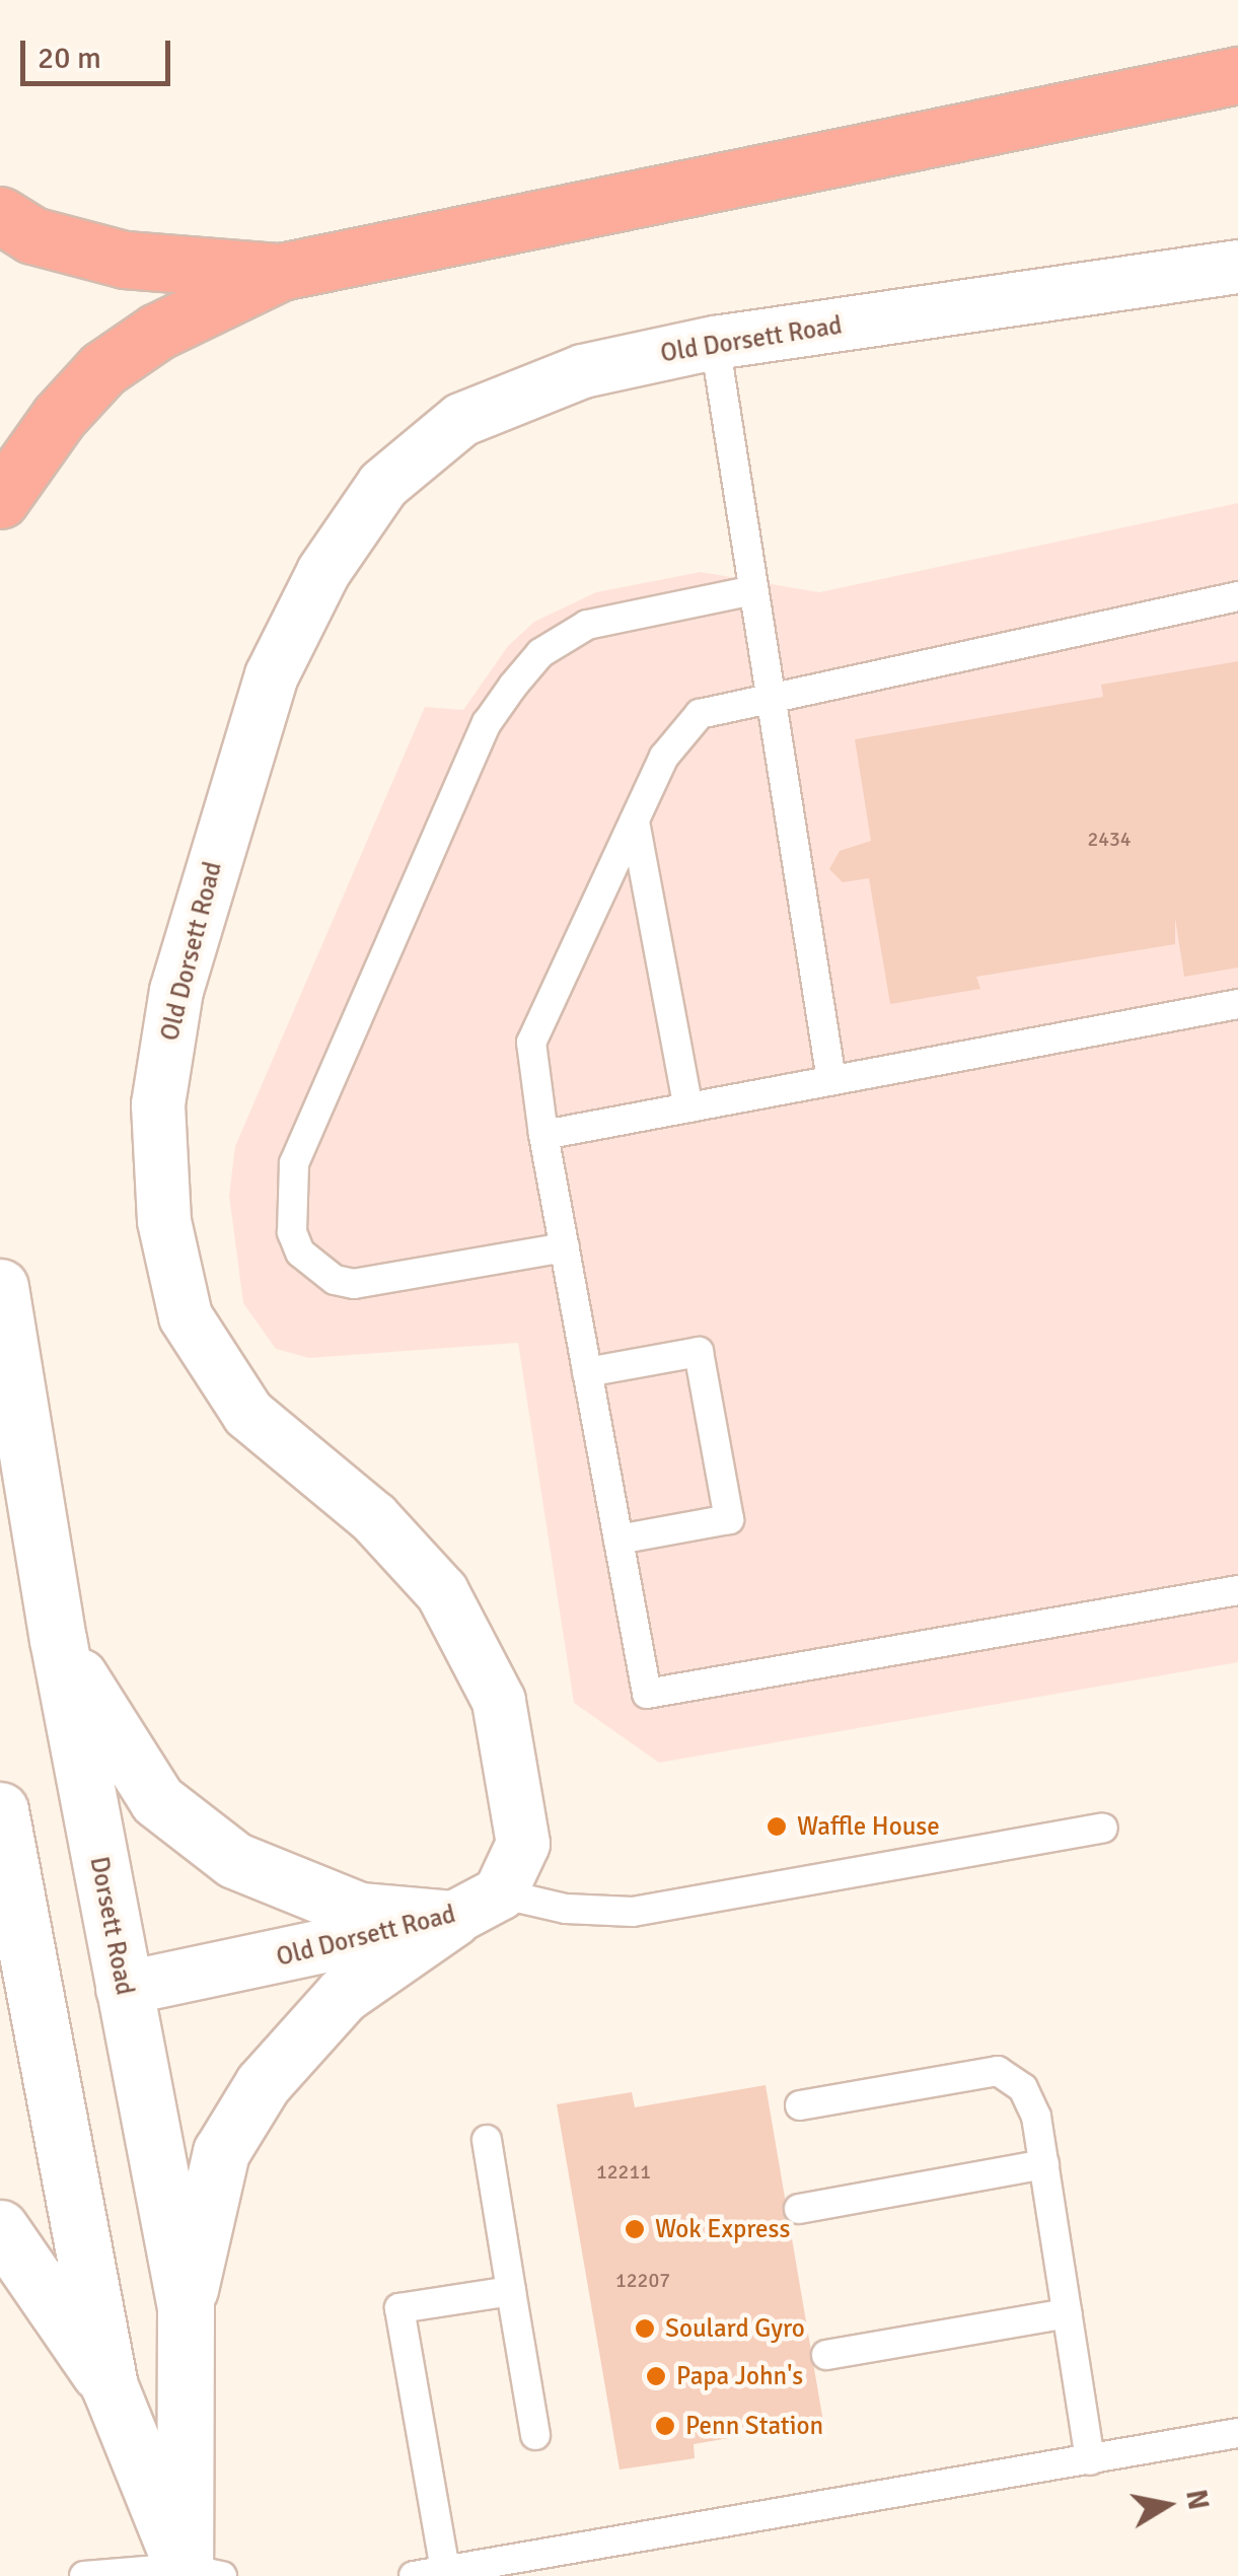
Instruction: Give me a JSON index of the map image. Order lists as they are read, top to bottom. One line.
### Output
{"streets":{"main road":["Dorsett Road"],"street":["Old Dorsett Road"]},"crossings":[["Old Dorsett Road","Dorsett Road"]],"places":["Waffle House","Wok Express","Soulard Gyro","Papa John's","Penn Station"],"house_numbers":["2434","12211","12207"],"scale_bar":"20 m","north":"right"}
